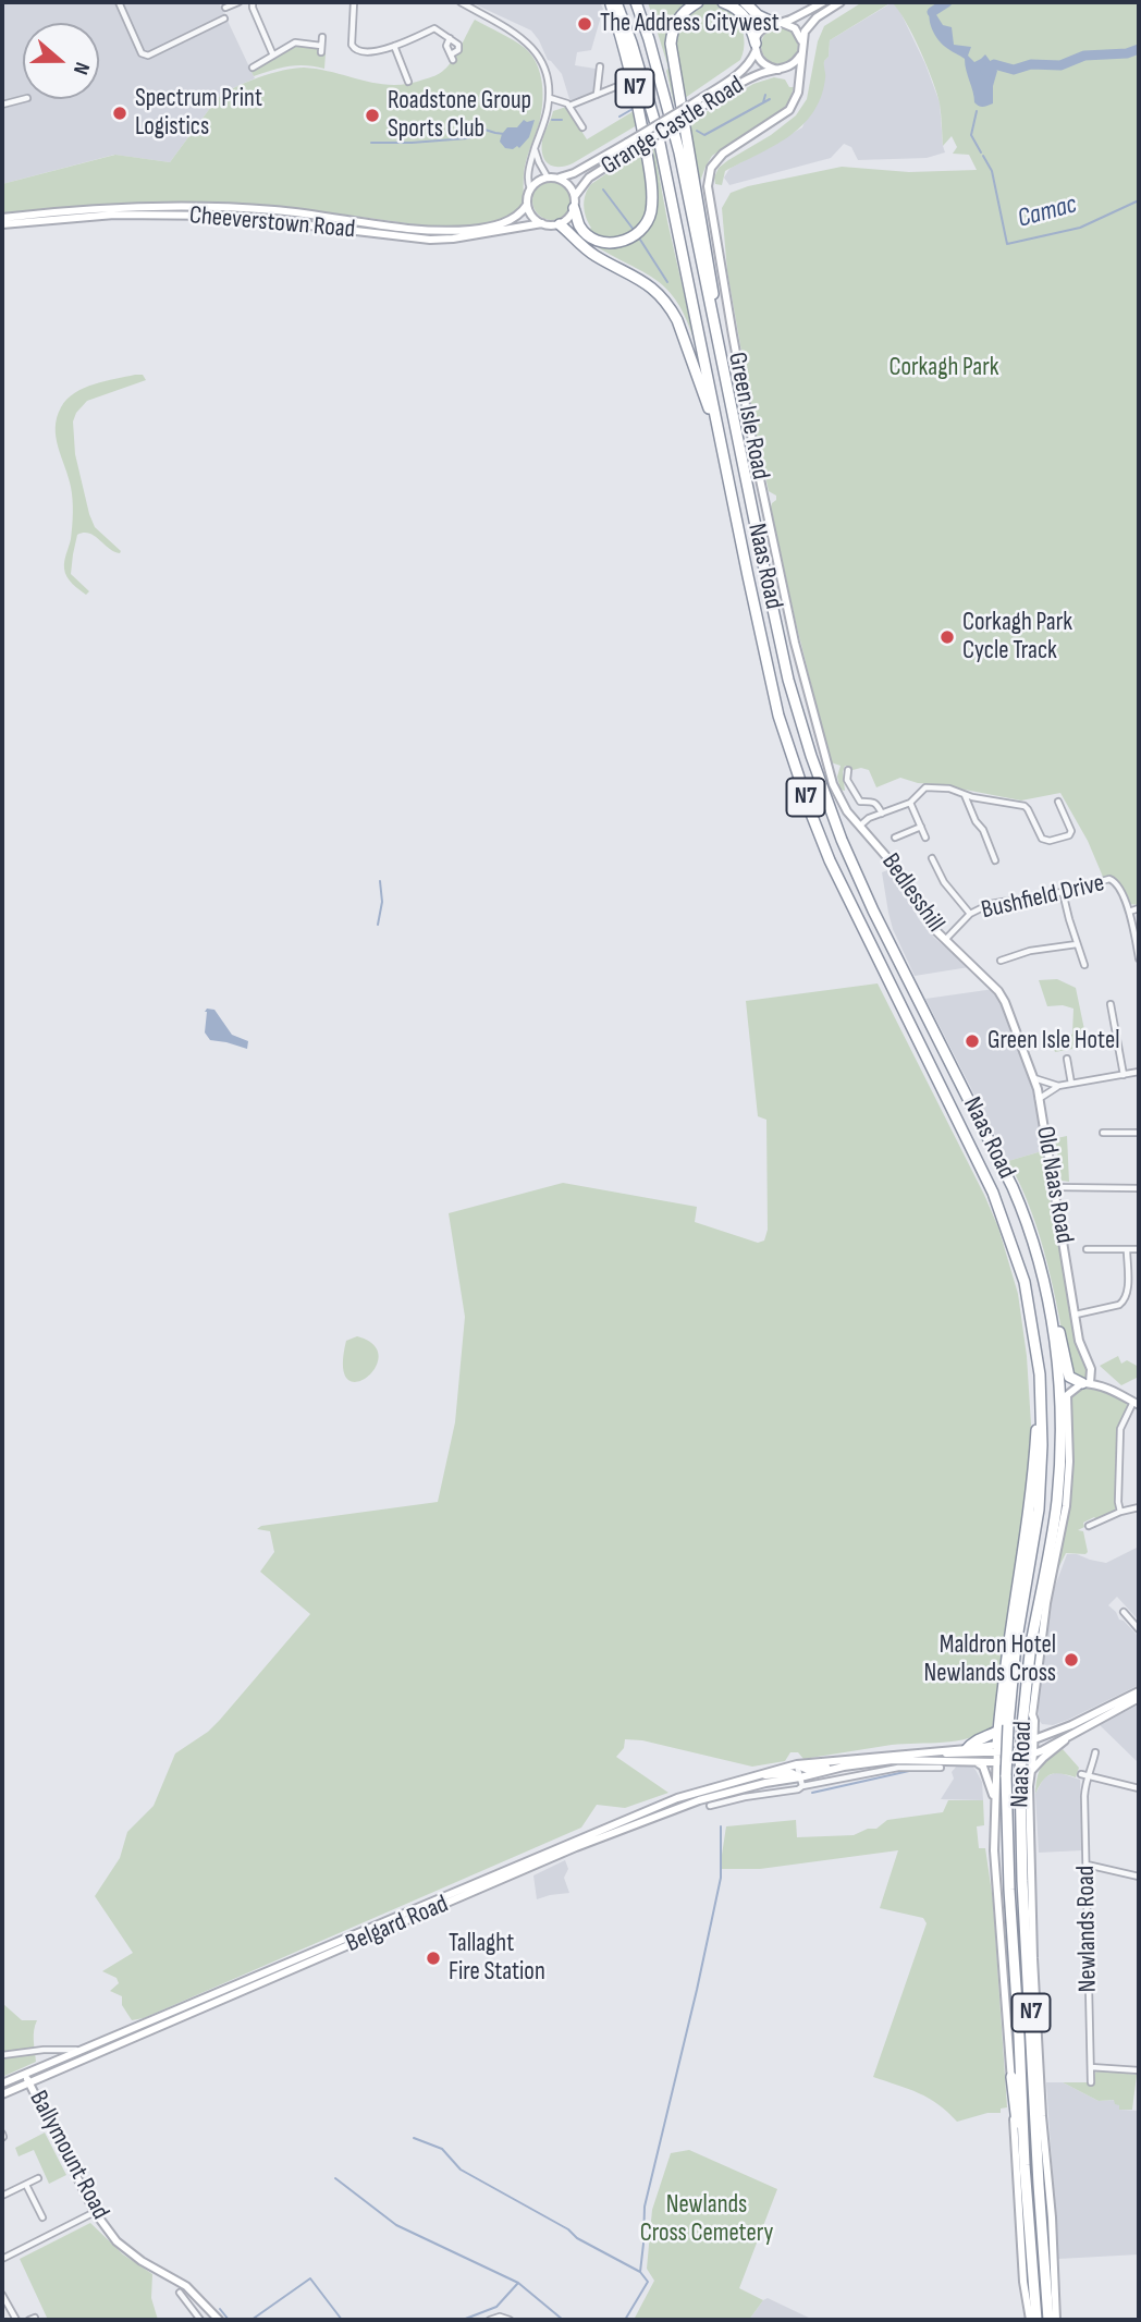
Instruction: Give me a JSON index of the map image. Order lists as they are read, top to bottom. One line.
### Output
{"streets":{"highway":["N7","Naas Road"],"main road":["Grange Castle Road","Cheeverstown Road","Green Isle Road","Bedlesshill","Old Naas Road","Belgard Road","Ballymount Road"],"street":["Bushfield Drive","Newlands Road"]},"crossings":[["N7","Grange Castle Road"],["N7","Cheeverstown Road"],["N7","Naas Road"],["Grange Castle Road","Cheeverstown Road"],["Grange Castle Road","Green Isle Road"],["Green Isle Road","Bedlesshill"],["Naas Road","Belgard Road"],["Bedlesshill","Bushfield Drive"],["Bedlesshill","Old Naas Road"],["Belgard Road","Ballymount Road"]],"water":["Camac"],"parks":["Corkagh Park","Newlands Cross Cemetery"],"places":["The Address Citywest","Spectrum Print Logistics","Roadstone Group Sports Club","Corkagh Park Cycle Track","Green Isle Hotel","Maldron Hotel Newlands Cross","Tallaght Fire Station"],"north":"right"}
